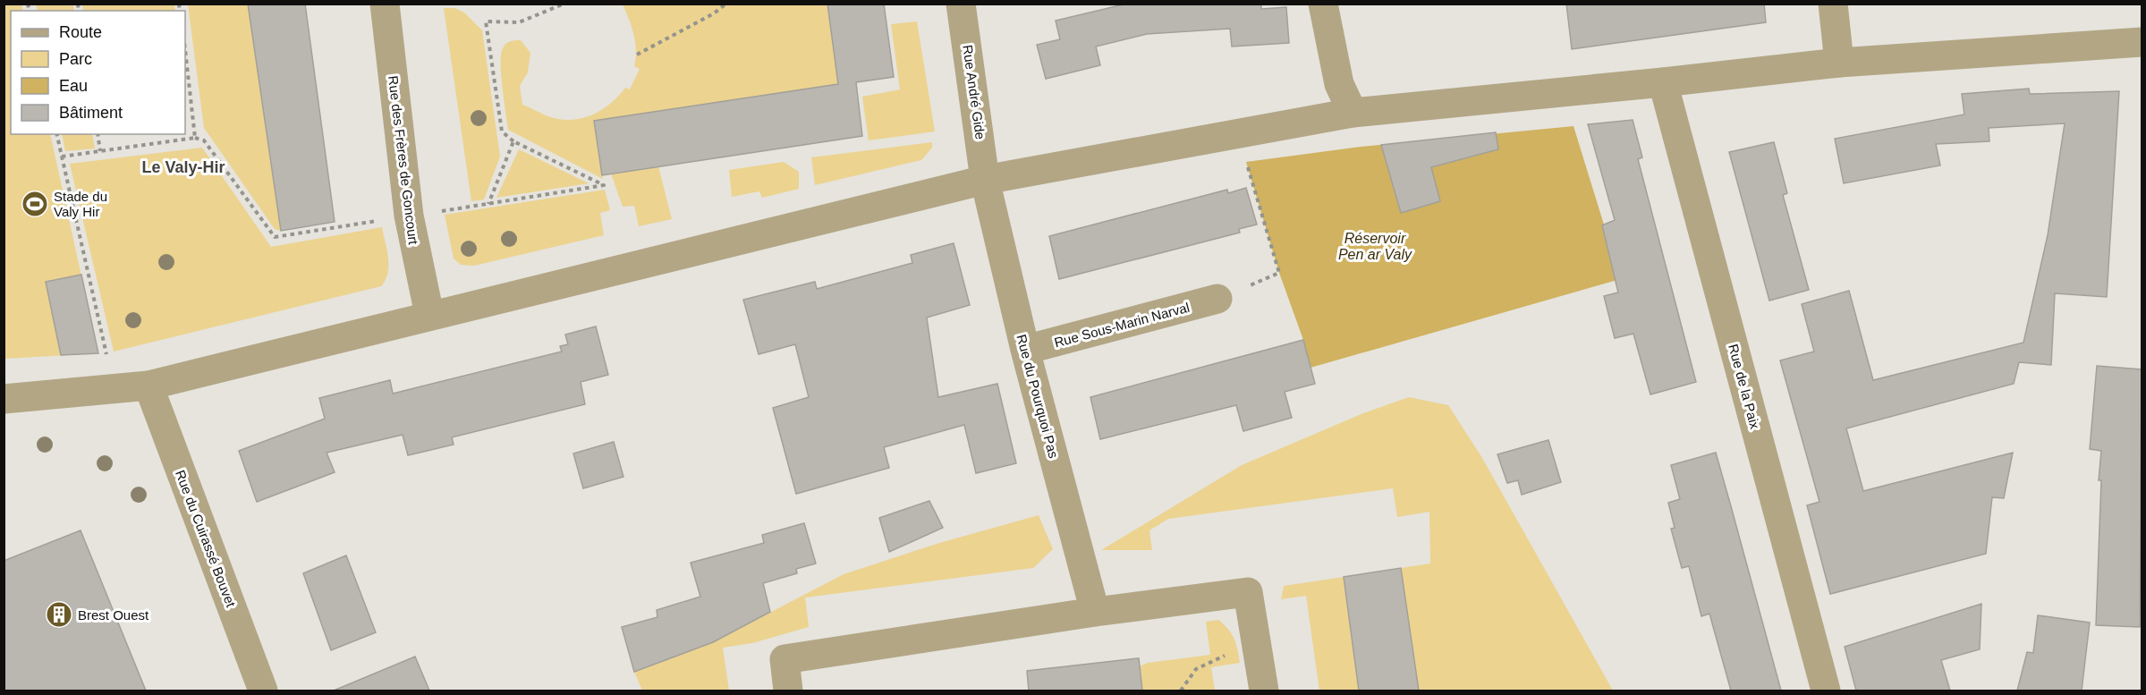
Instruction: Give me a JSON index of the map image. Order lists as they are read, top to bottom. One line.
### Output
{"streets":{"street":["Rue André Gide","Rue des Frères de Goncourt","Rue Sous-Marin Narval","Rue de la Paix","Rue du Pourquoi Pas","Rue du Cuirassé Bouvet"]},"crossings":[["Rue André Gide","Rue du Pourquoi Pas"],["Rue Sous-Marin Narval","Rue du Pourquoi Pas"]],"districts":["Le Valy-Hir"],"water":["Réservoir Pen ar Valy"],"places":{"sports":["Stade du Valy Hir"],"building":["Brest Ouest"]},"legend":["Route","Parc","Eau","Bâtiment"]}
